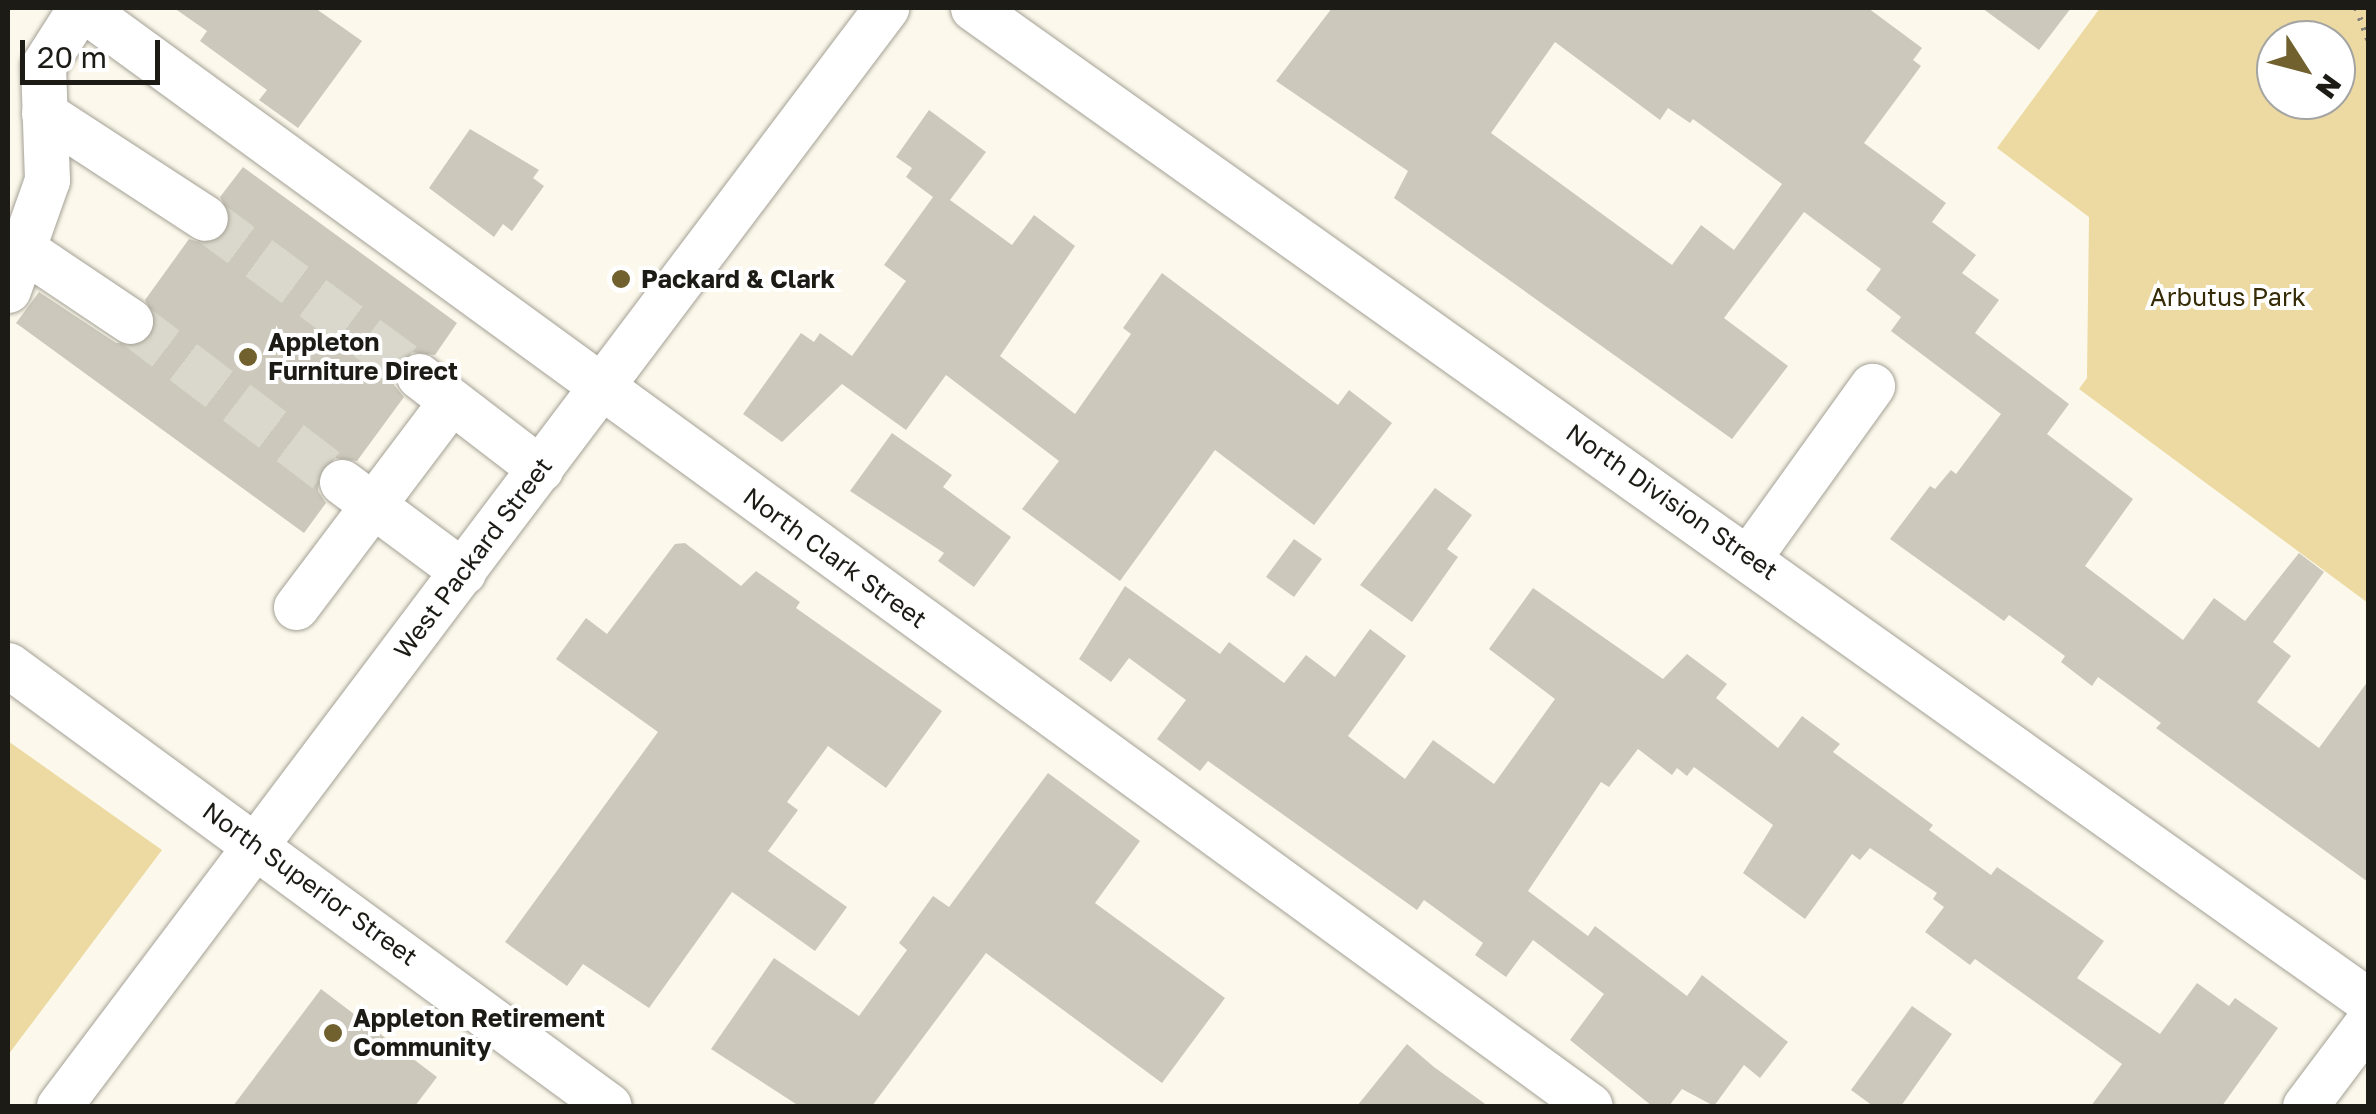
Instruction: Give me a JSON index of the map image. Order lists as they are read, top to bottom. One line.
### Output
{"streets":{"street":["North Division Street","West Packard Street","North Clark Street","North Superior Street"]},"crossings":[["West Packard Street","North Clark Street"],["West Packard Street","North Superior Street"]],"parks":["Arbutus Park"],"places":["Packard & Clark","Appleton Furniture Direct","Appleton Retirement Community"],"scale_bar":"20 m","north":"bottom right"}
